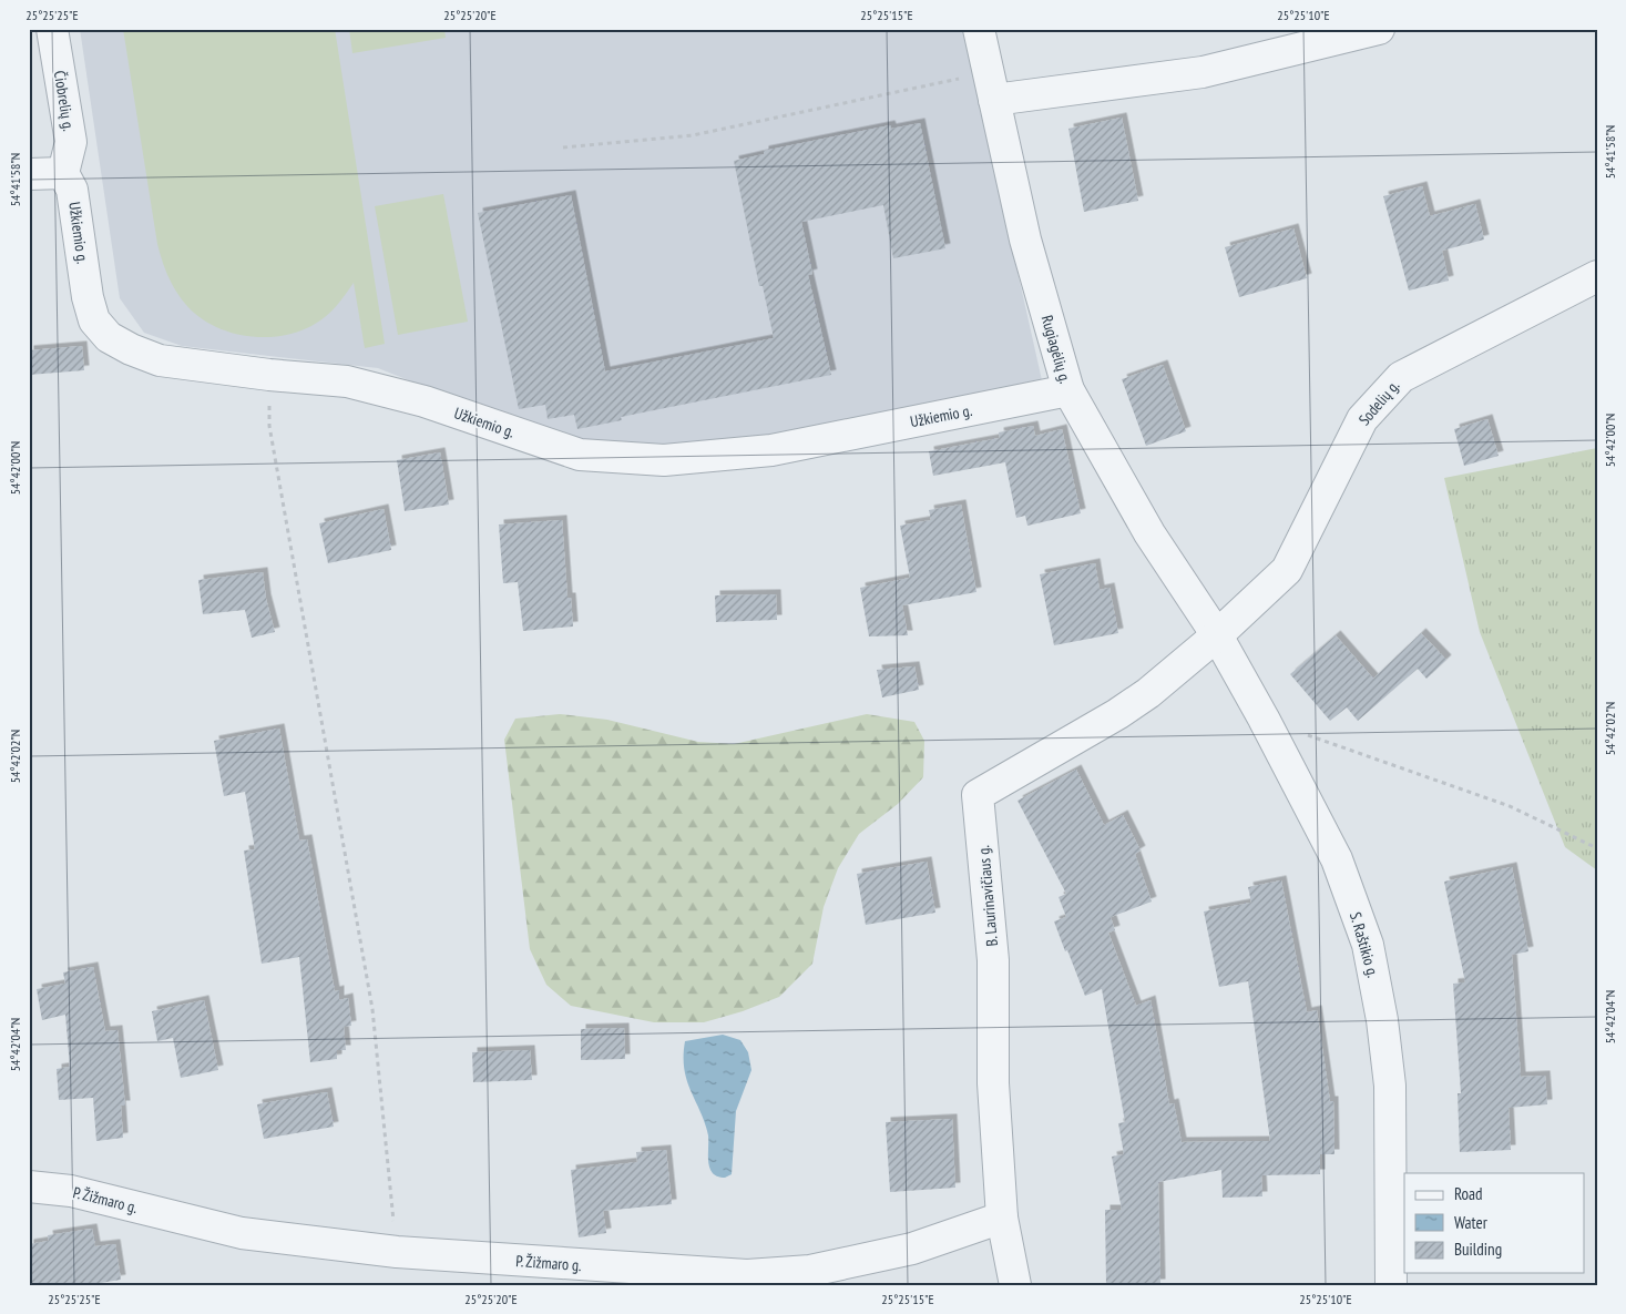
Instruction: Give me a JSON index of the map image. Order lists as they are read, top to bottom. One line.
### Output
{"streets":{"street":["Čiobrelių g.","Užkiemio g.","Rugiagėlių g.","Sodelių g.","B. Laurinavičiaus g.","S. Raštikio g.","P. Žižmaro g."]},"crossings":[["Čiobrelių g.","Užkiemio g."],["Užkiemio g.","Rugiagėlių g."],["Rugiagėlių g.","Sodelių g."],["Rugiagėlių g.","B. Laurinavičiaus g."],["Rugiagėlių g.","S. Raštikio g."],["Sodelių g.","B. Laurinavičiaus g."],["Sodelių g.","S. Raštikio g."],["B. Laurinavičiaus g.","S. Raštikio g."],["B. Laurinavičiaus g.","P. Žižmaro g."]],"legend":["Road","Water","Building"],"coordinates":["25°25'25\"E","25°25'20\"E","25°25'15\"E","25°25'10\"E","54°41'58\"N","54°42'00\"N","54°42'02\"N","54°42'04\"N"]}
